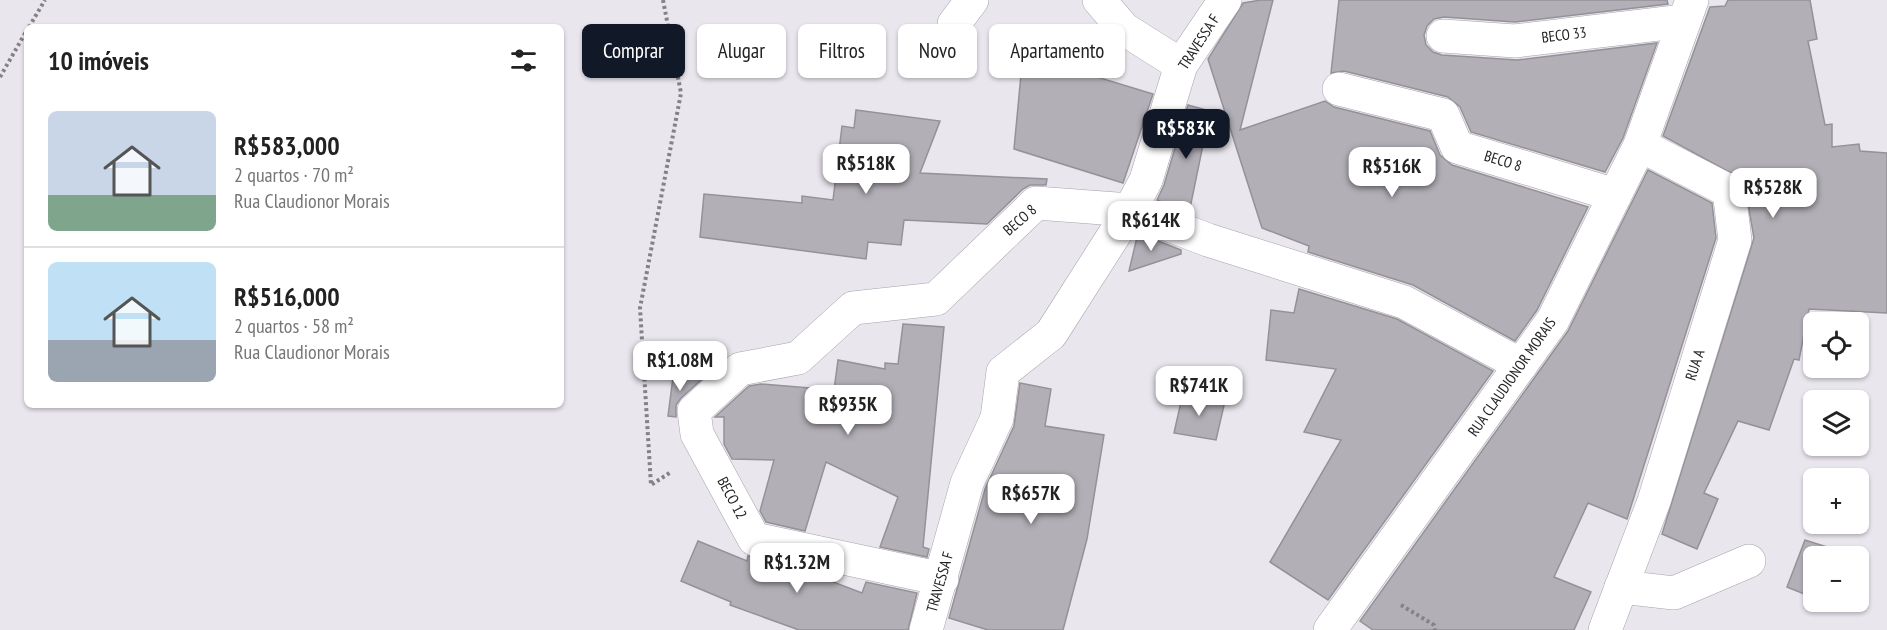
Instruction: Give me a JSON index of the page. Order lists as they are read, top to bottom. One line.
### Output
{"streets":{"street":["BECO 33","TRAVESSA F","BECO 8","RUA A","RUA CLAUDIONOR MORAIS","BECO 12"]},"crossings":[["BECO 33","RUA CLAUDIONOR MORAIS"],["TRAVESSA F","BECO 8"],["TRAVESSA F","BECO 12"],["BECO 8","RUA CLAUDIONOR MORAIS"],["BECO 8","BECO 12"],["RUA A","RUA CLAUDIONOR MORAIS"]],"page":{"chip":["Comprar","Alugar","Filtros","Novo","Apartamento"],"heading":"10 imóveis","list":[{"name":"R$583,000","note":"2 quartos · 70 m² · Rua Claudionor Morais"},{"name":"R$516,000","note":"2 quartos · 58 m² · Rua Claudionor Morais"}],"price":["R$583K","R$518K","R$516K","R$528K","R$614K","R$1.08M","R$741K","R$935K","R$657K","R$1.32M"],"map_buttons":["+","−"]}}
